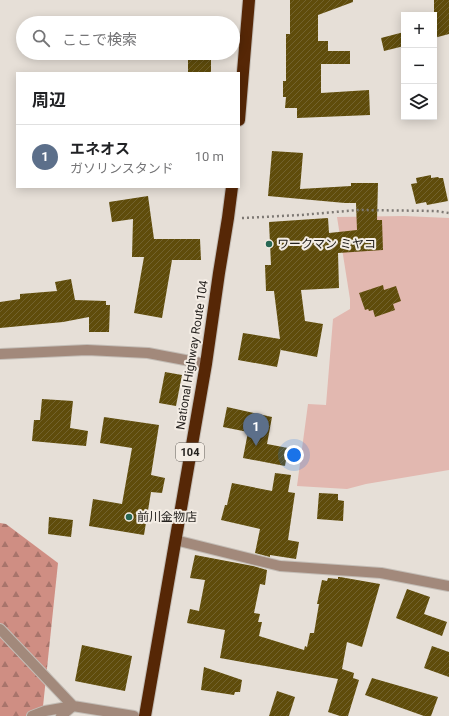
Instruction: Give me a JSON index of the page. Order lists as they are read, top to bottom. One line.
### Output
{"streets":{"highway":["National Highway Route 104","104"]},"places":["ワークマン ミヤコ","前川金物店"],"page":{"map_buttons":["+","−"],"search":"ここで検索","heading":"周辺","list":[{"mark":"1","name":"エネオス","note":"ガソリンスタンド","value":"10 m"}],"pins":"1"}}
